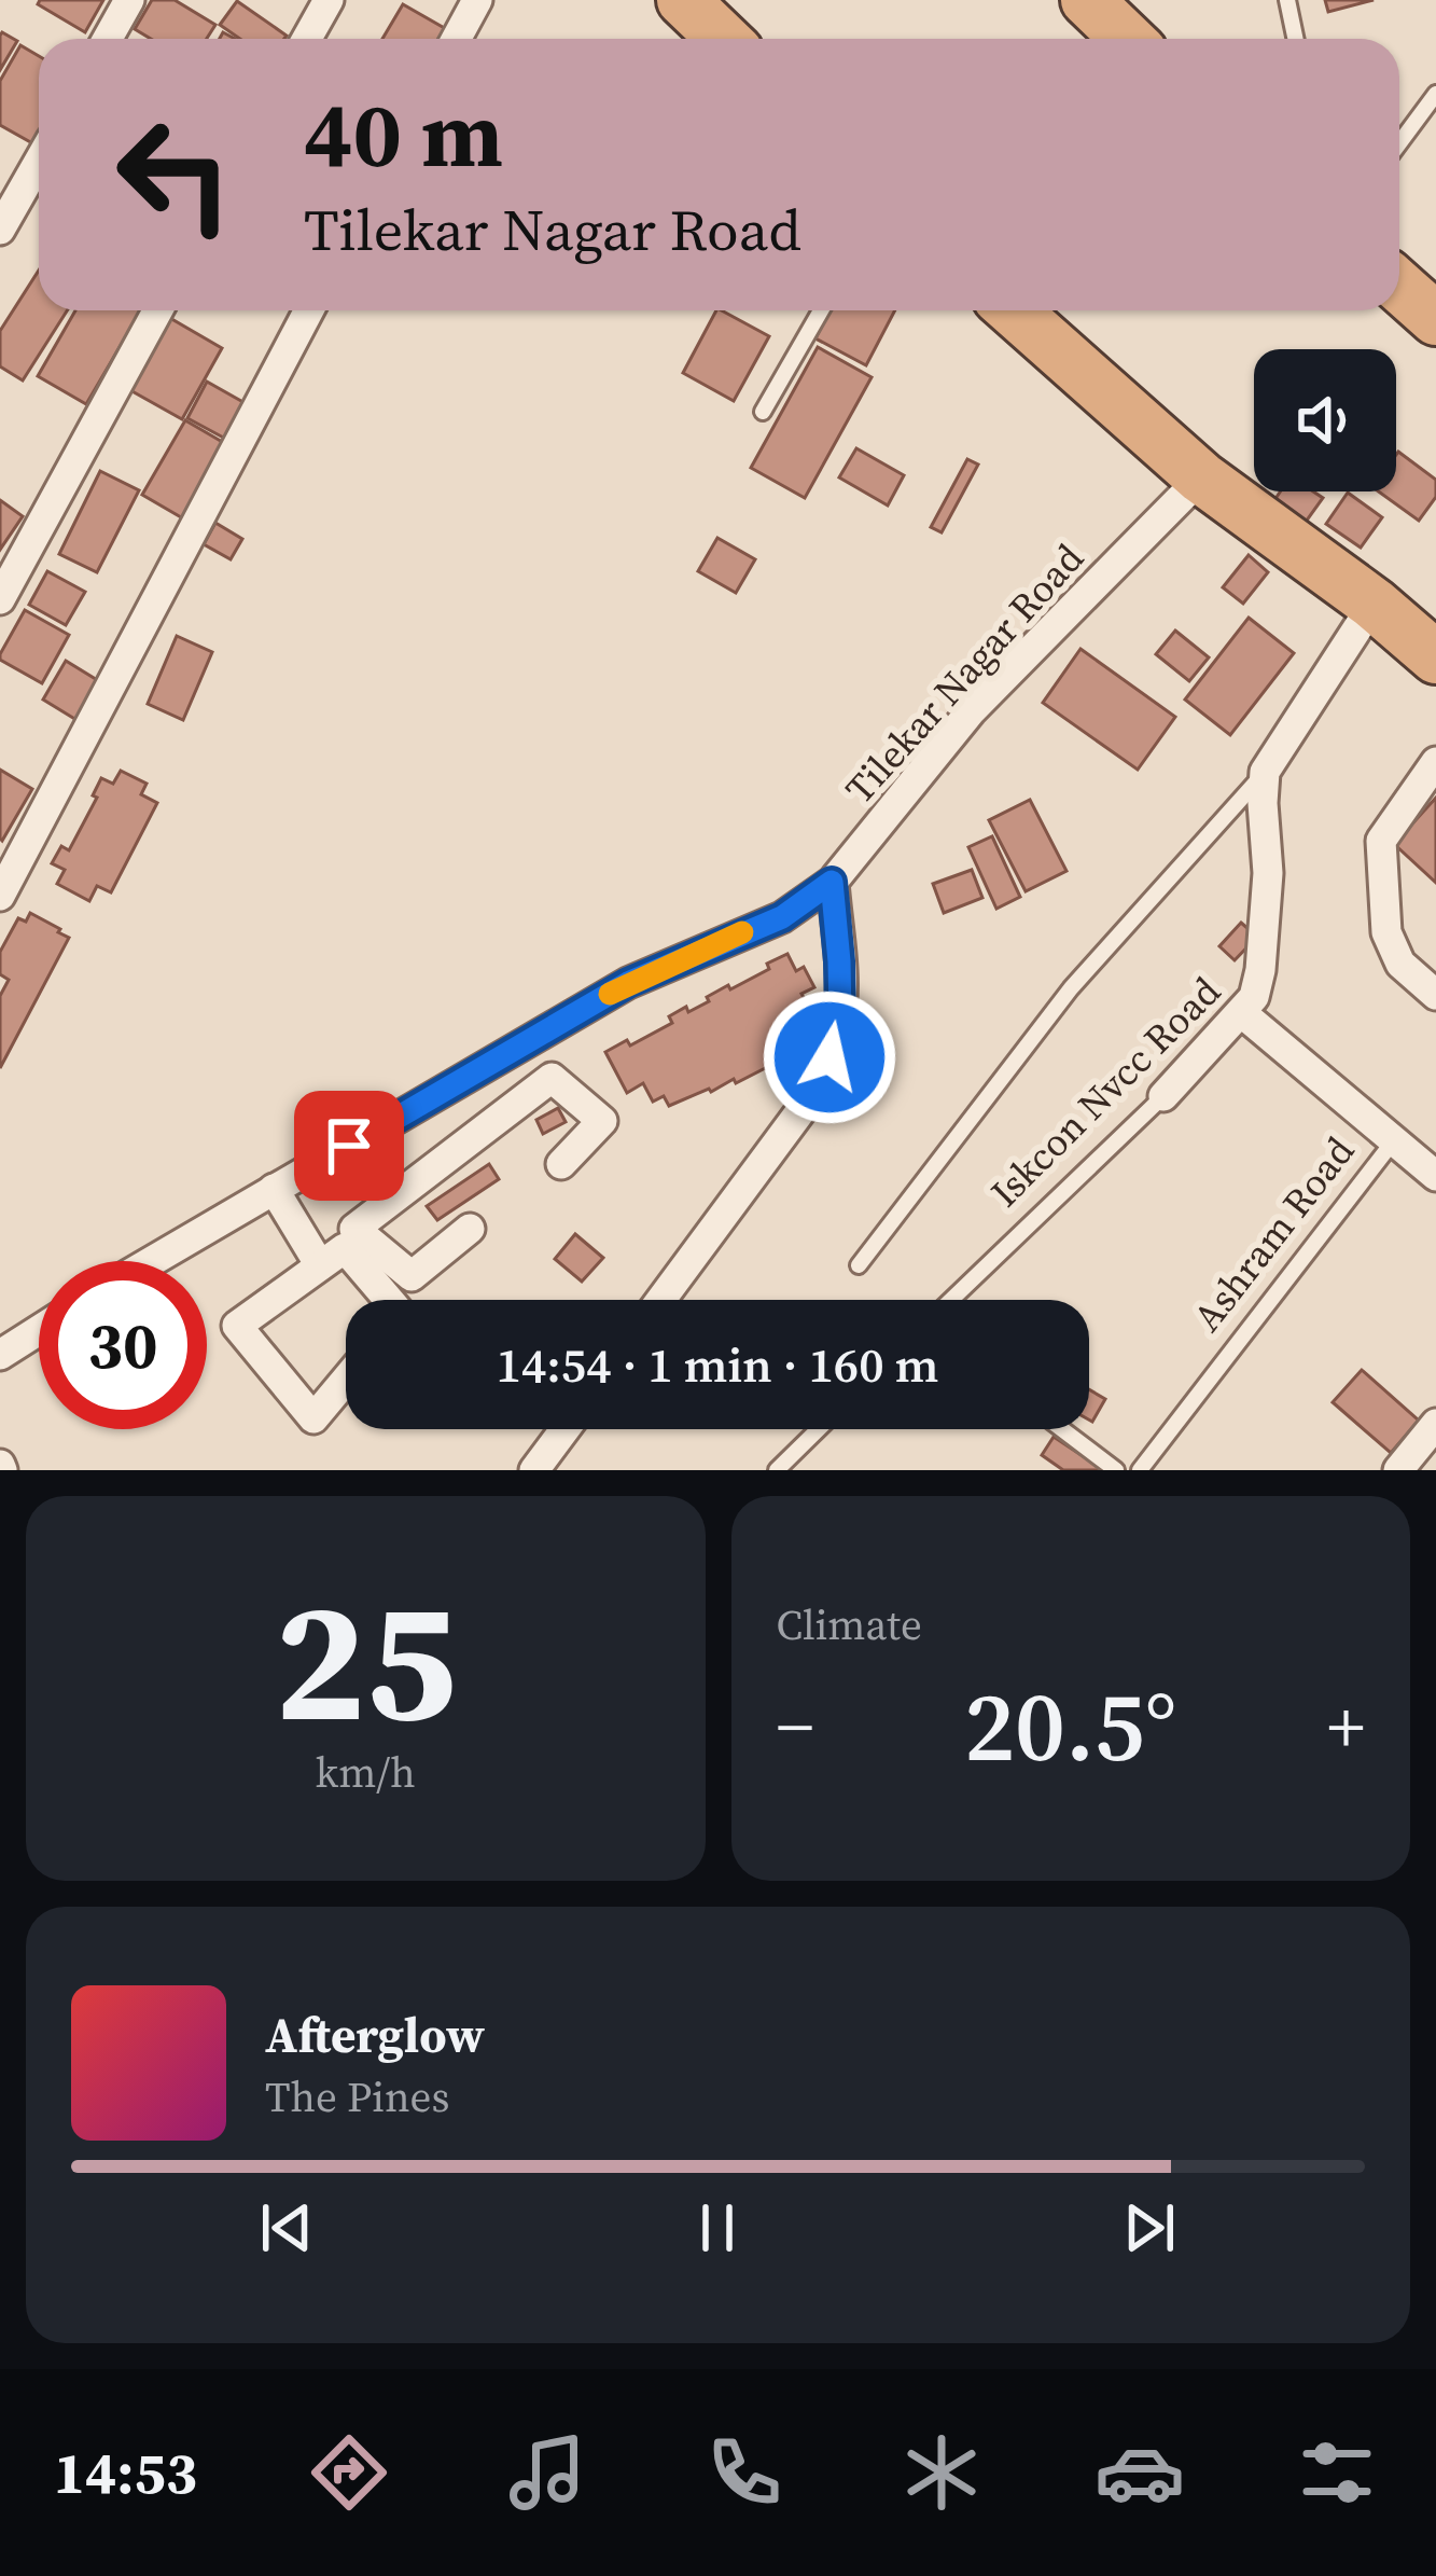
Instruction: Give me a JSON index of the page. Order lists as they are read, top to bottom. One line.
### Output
{"streets":{"street":["Tilekar Nagar Road","Iskcon Nvcc Road","Ashram Road"]},"crossings":[["Iskcon Nvcc Road","Ashram Road"]],"page":{"turn":["40 m","Tilekar Nagar Road"],"limit":"30","trip":"14:54 · 1 min · 160 m","tile":[["25","km/h"],"Climate"],"heat":["−","20.5°","+"],"song":["Afterglow","The Pines"],"tabs":"14:53"}}
